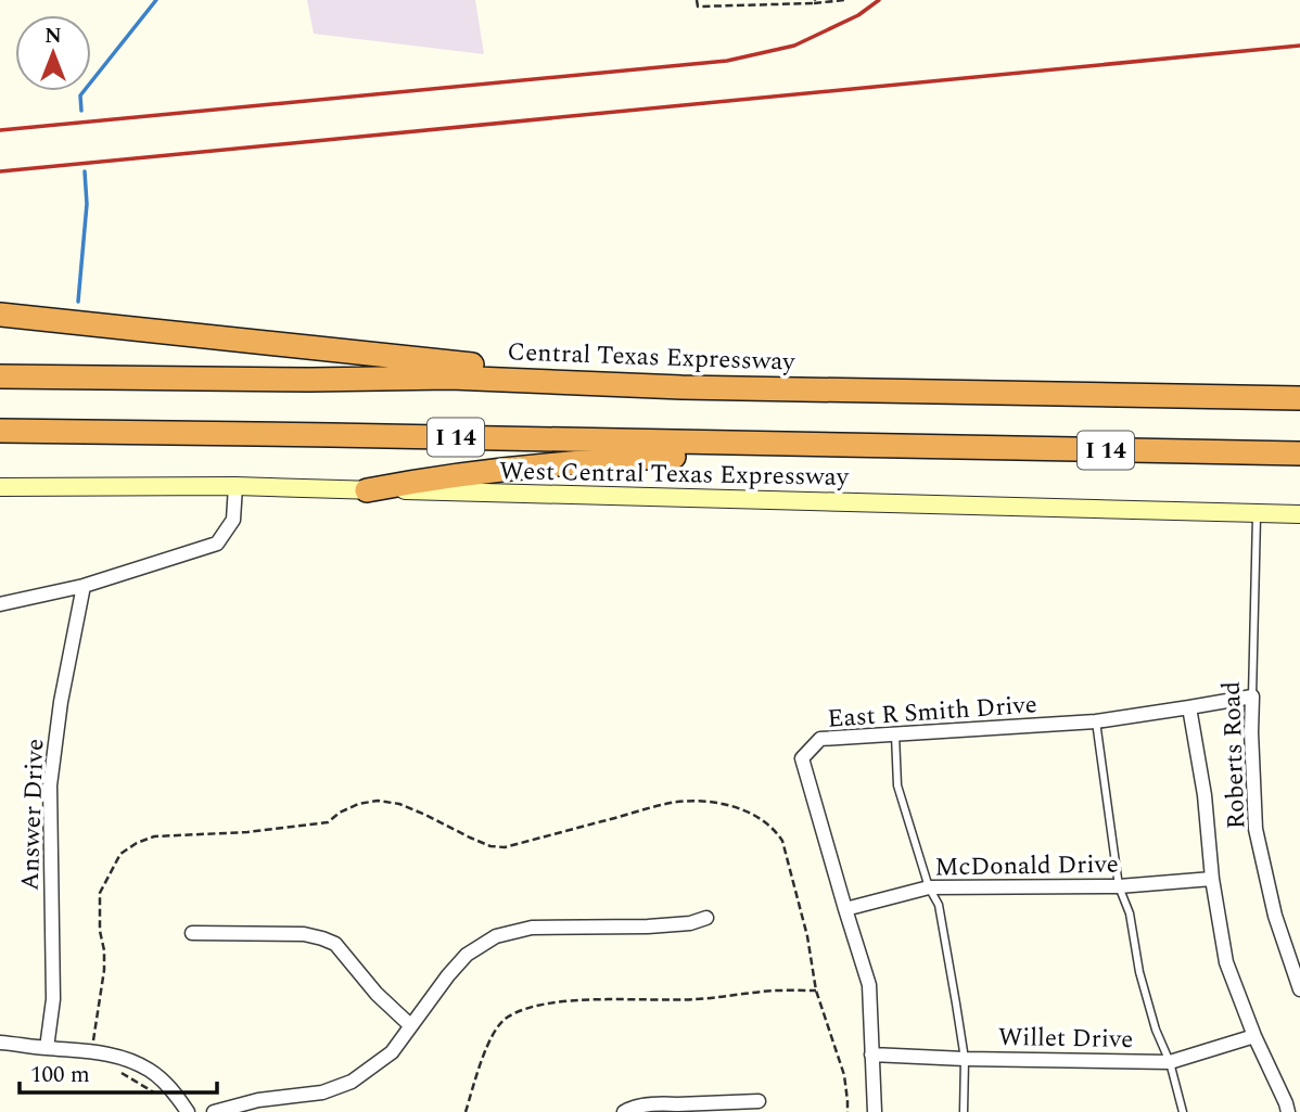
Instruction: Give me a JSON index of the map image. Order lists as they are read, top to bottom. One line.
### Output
{"streets":{"highway":["Central Texas Expressway","I 14"],"main road":["West Central Texas Expressway"],"street":["East R Smith Drive","Roberts Road","Answer Drive","McDonald Drive","Willet Drive"]},"crossings":[["West Central Texas Expressway","Roberts Road"],["East R Smith Drive","Roberts Road"],["East R Smith Drive","McDonald Drive"],["East R Smith Drive","Willet Drive"]],"scale_bar":"100 m","north":"top"}
